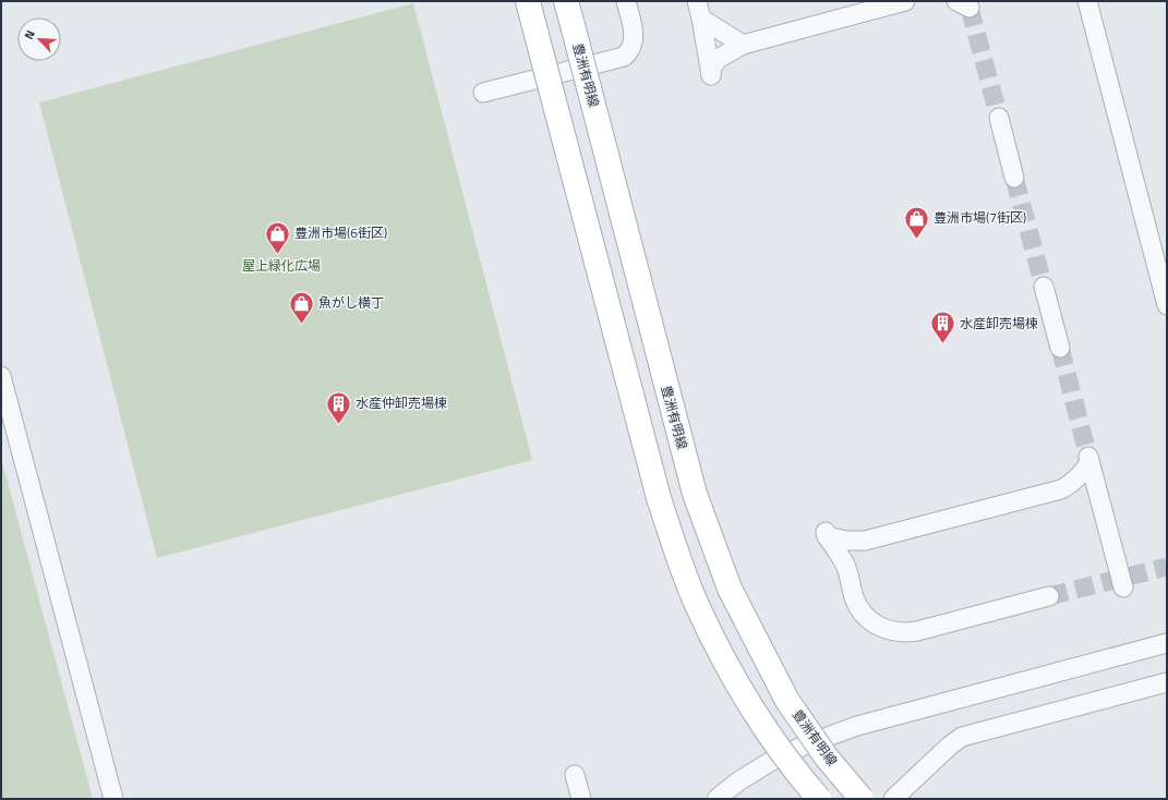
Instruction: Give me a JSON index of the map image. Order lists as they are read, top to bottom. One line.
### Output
{"streets":{"main road":["豊洲有明線"]},"parks":["屋上緑化広場"],"places":{"shop":["豊洲市場(7街区)","豊洲市場(6街区)","魚がし横丁"],"building":["水産卸売場棟","水産仲卸売場棟"]},"north":"top left"}
